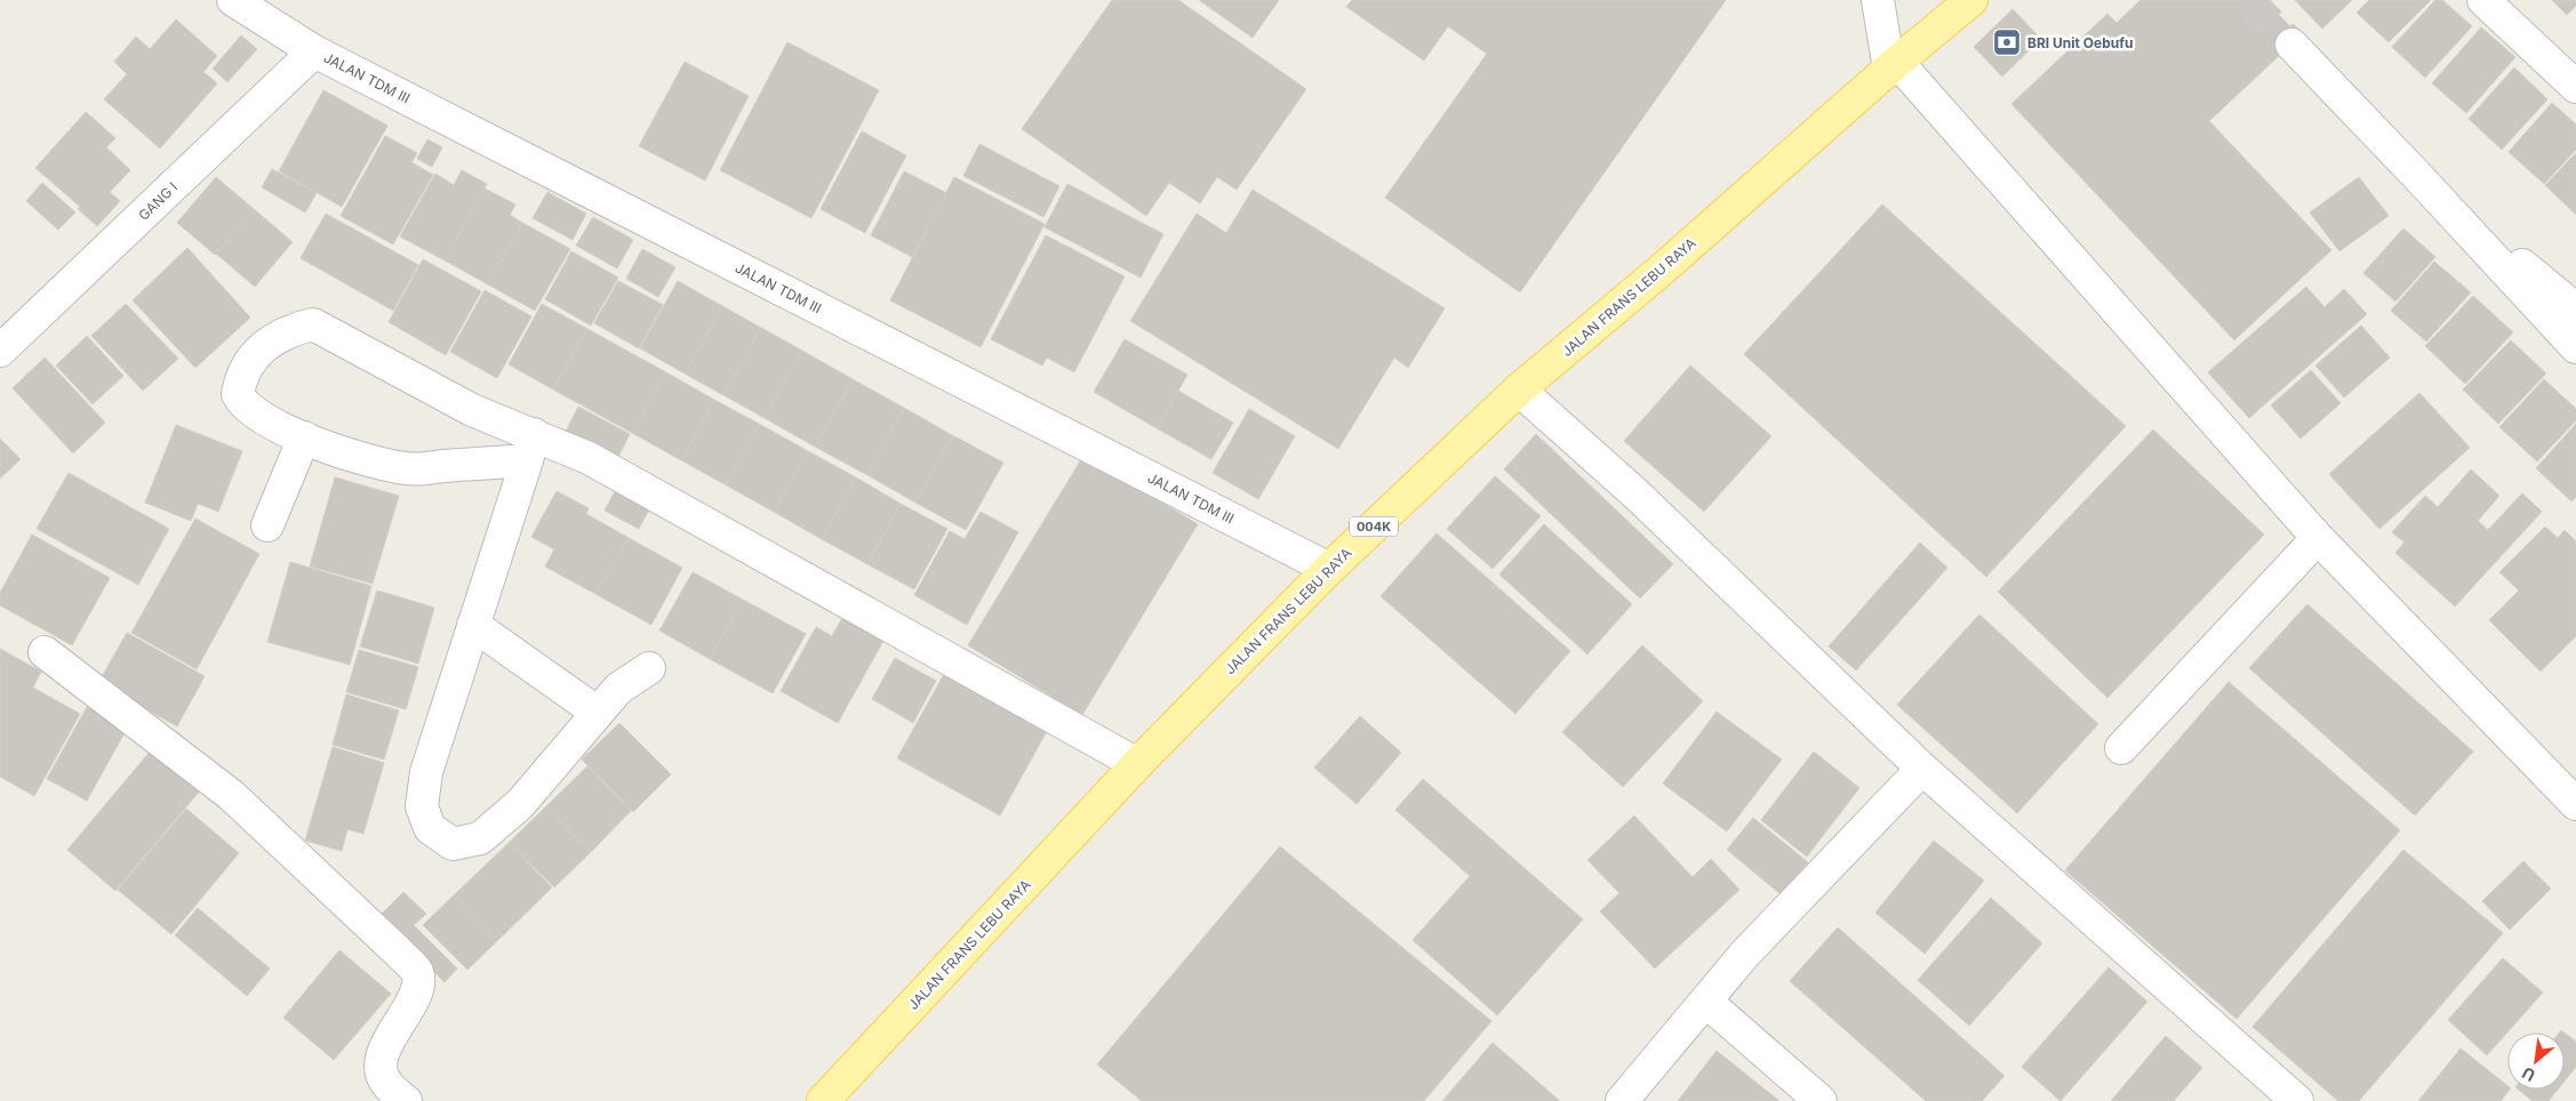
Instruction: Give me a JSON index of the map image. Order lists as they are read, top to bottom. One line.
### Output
{"streets":{"main road":["JALAN FRANS LEBU RAYA","004K"],"street":["JALAN TDM III","GANG I"]},"crossings":[["JALAN TDM III","GANG I"],["JALAN TDM III","JALAN FRANS LEBU RAYA"]],"places":{"bank":["BRI Unit Oebufu"]},"north":"bottom left"}
